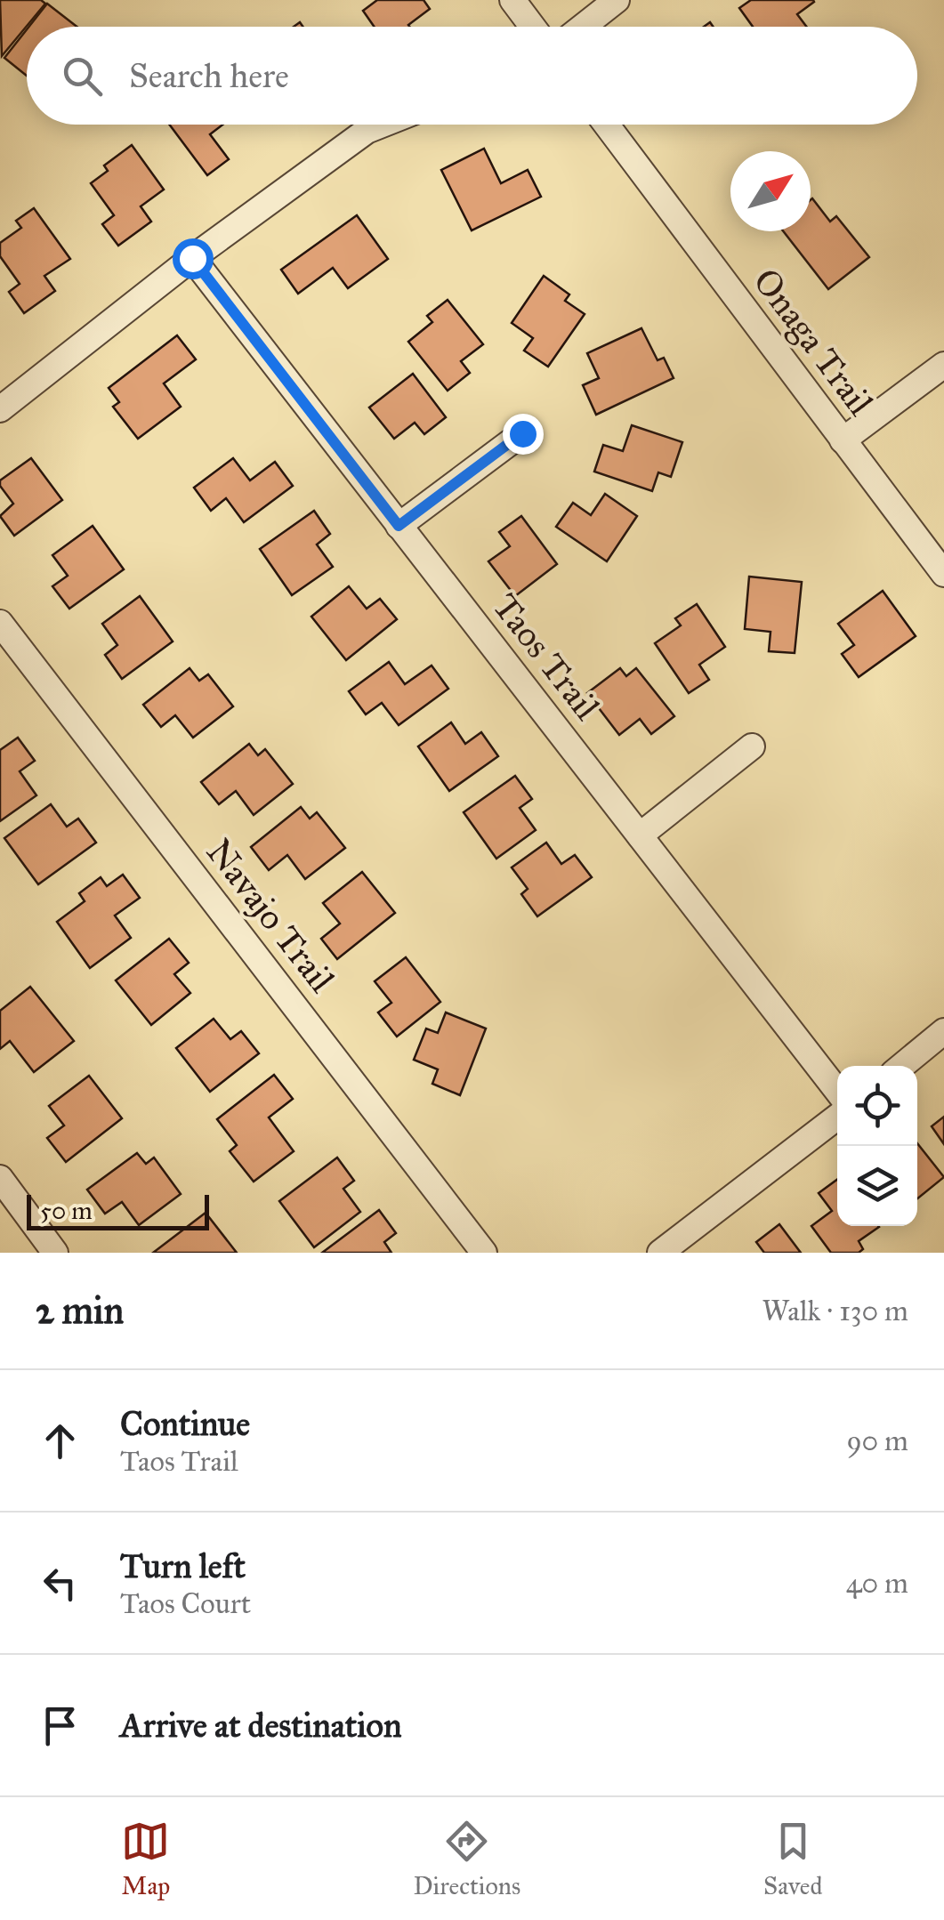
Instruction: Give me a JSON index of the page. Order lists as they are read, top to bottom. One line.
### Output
{"streets":{"street":["Onaga Trail","Taos Trail","Navajo Trail"]},"scale_bar":"50 m","north":"top right","page":{"search":"Search here","scale":"50 m","heading":["2 min","Walk · 130 m"],"list":[["Continue","Taos Trail","90 m"],["Turn left","Taos Court","40 m"],"Arrive at destination"],"nav":["Map","Directions","Saved"]}}
